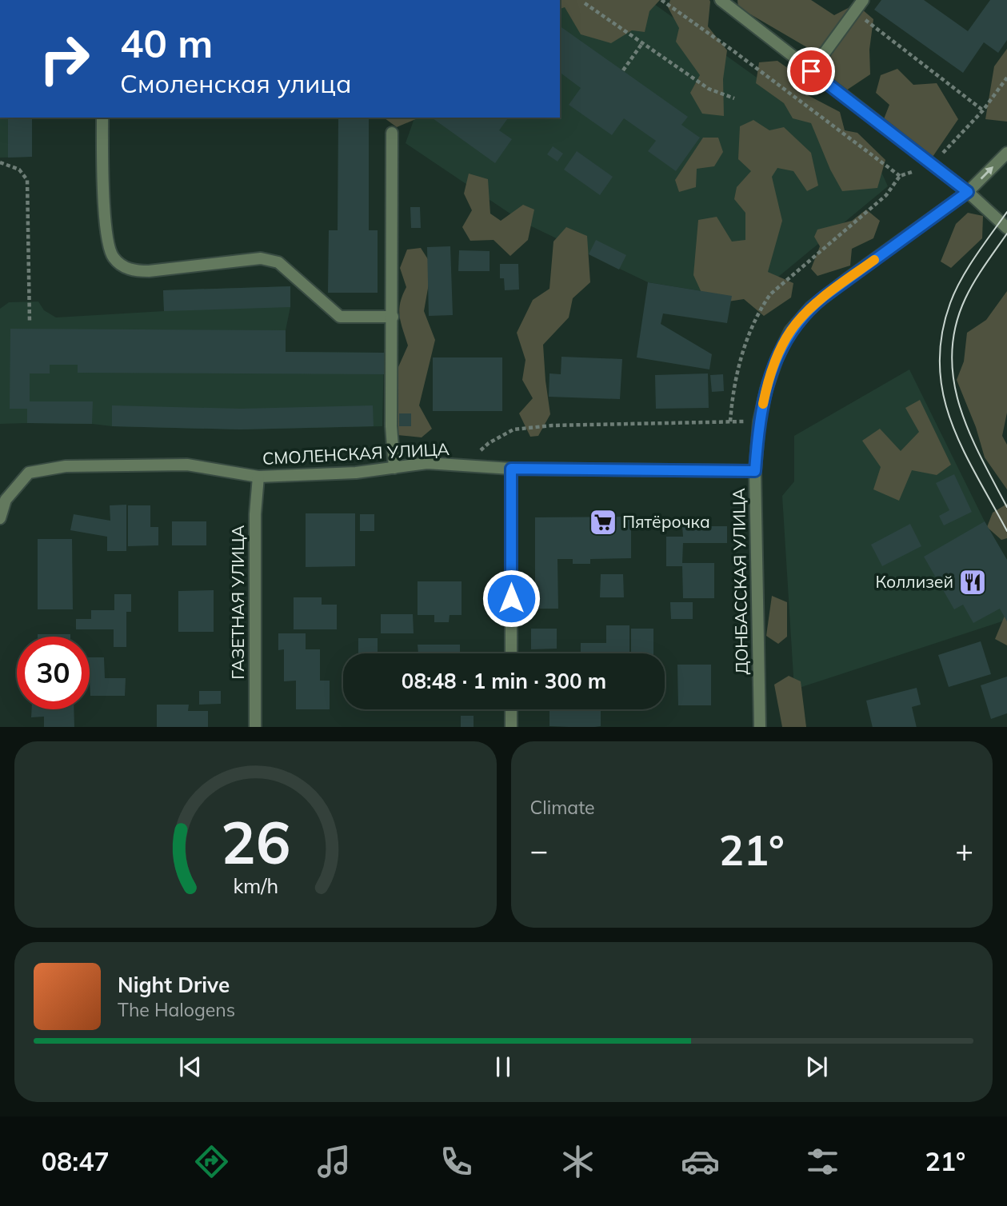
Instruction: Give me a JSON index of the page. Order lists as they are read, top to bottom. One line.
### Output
{"streets":{"street":["СМОЛЕНСКАЯ УЛИЦА","ДОНБАССКАЯ УЛИЦА","ГАЗЕТНАЯ УЛИЦА"]},"crossings":[["СМОЛЕНСКАЯ УЛИЦА","ДОНБАССКАЯ УЛИЦА"],["СМОЛЕНСКАЯ УЛИЦА","ГАЗЕТНАЯ УЛИЦА"]],"places":{"supermarket":["Пятёрочка"],"restaurant":["Коллизей"]},"page":{"turn":["40 m","Смоленская улица"],"limit":"30","trip":"08:48 · 1 min · 300 m","tile":"Climate","heat":["−","21°","+"],"song":["Night Drive","The Halogens"],"tabs":["08:47","21°"],"gauge":["26","km/h"]}}
